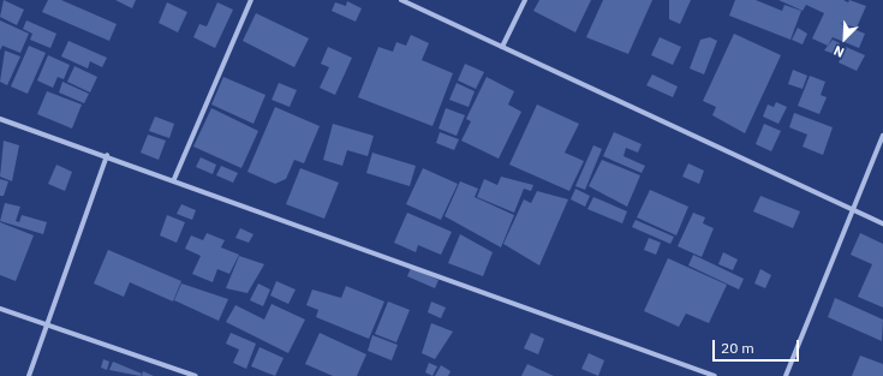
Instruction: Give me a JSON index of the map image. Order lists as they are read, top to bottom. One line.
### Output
{"scale_bar":"20 m","north":"bottom left"}
